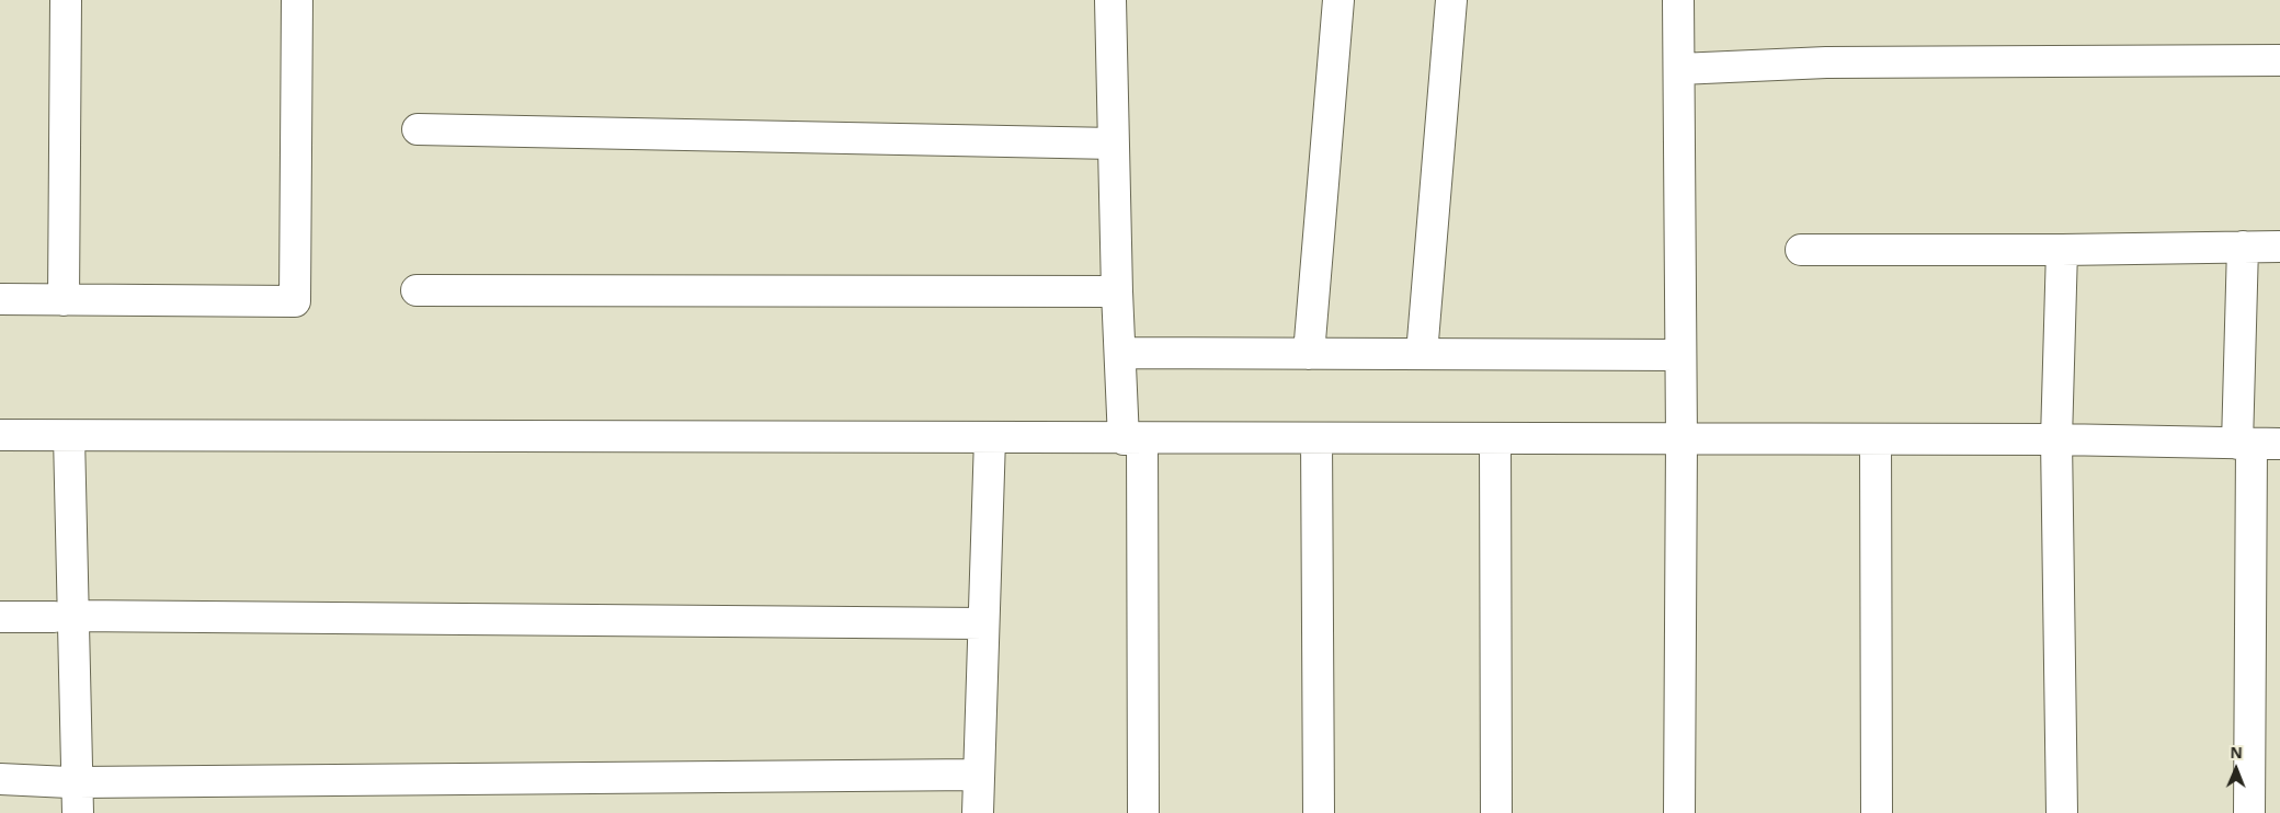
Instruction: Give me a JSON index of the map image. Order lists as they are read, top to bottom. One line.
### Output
{"north":"top"}
